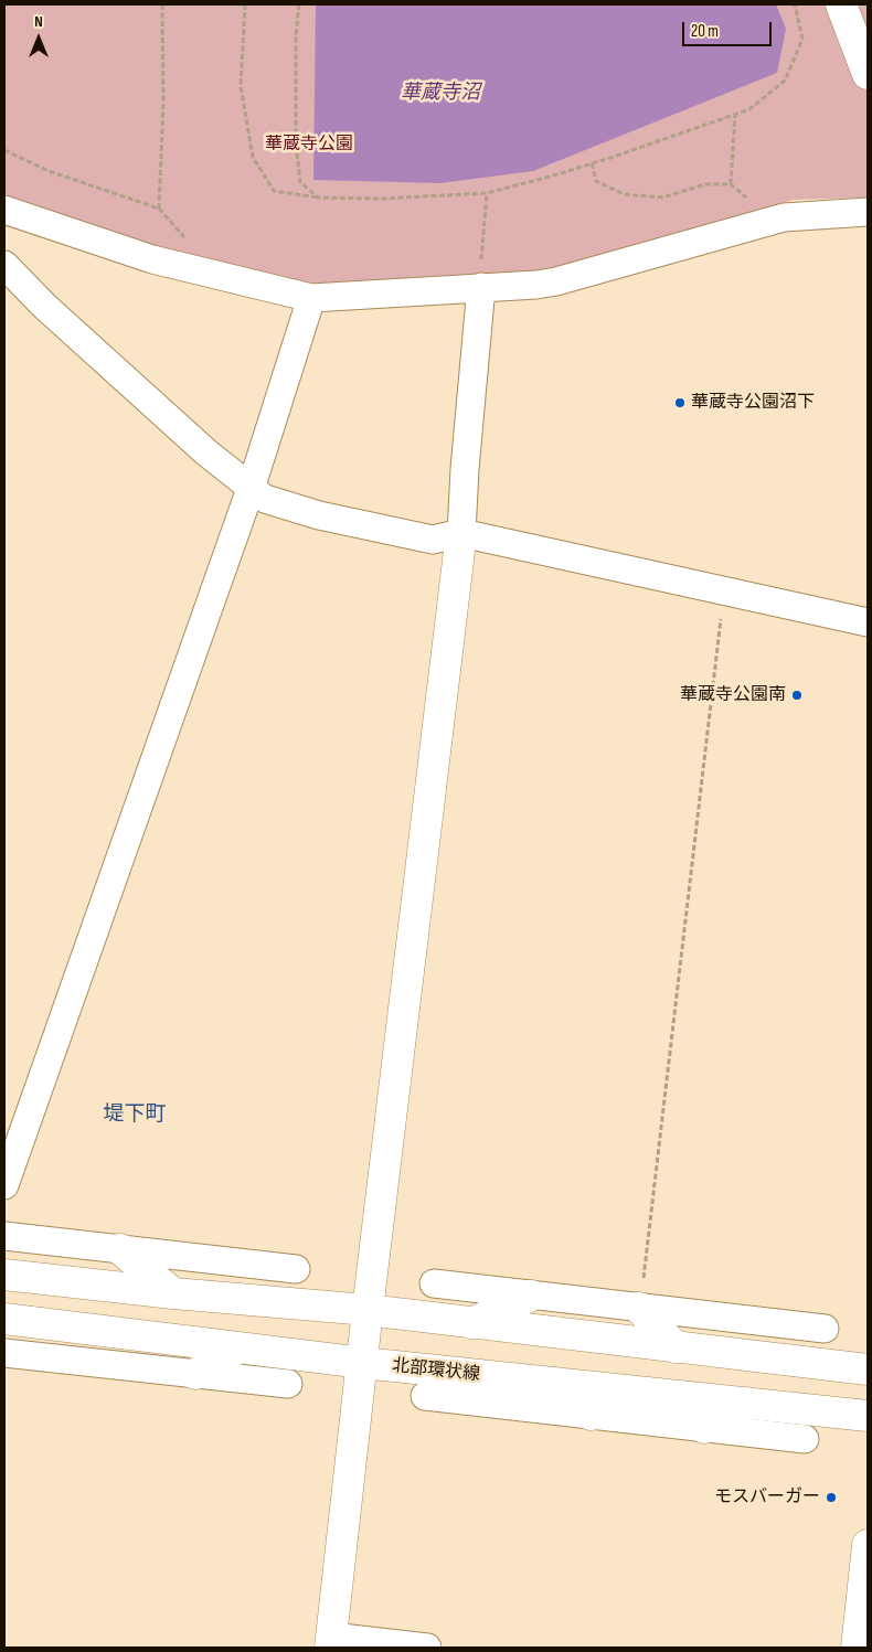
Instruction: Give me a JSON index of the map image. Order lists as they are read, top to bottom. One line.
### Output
{"streets":{"street":["北部環状線"]},"districts":["堤下町"],"water":["華蔵寺沼"],"parks":["華蔵寺公園"],"places":["華蔵寺公園沼下","華蔵寺公園南","モスバーガー"],"scale_bar":"20 m","north":"top"}
